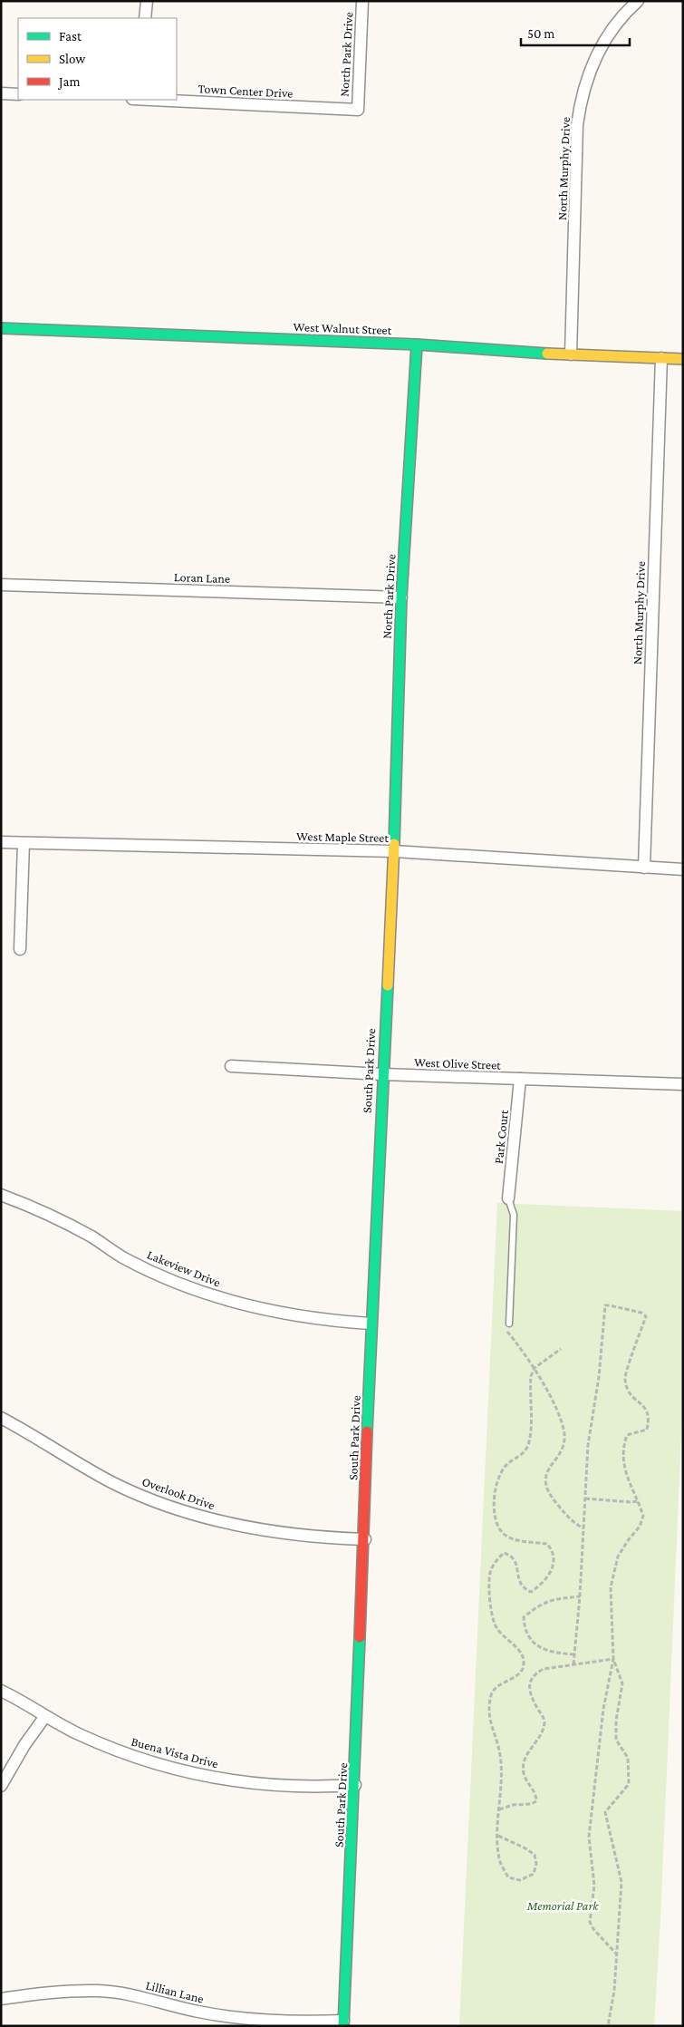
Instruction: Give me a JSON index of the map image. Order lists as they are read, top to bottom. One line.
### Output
{"streets":{"street":["North Park Drive","Town Center Drive","North Murphy Drive","West Walnut Street","Loran Lane","West Maple Street","West Olive Street","South Park Drive","Park Court","Lakeview Drive","Overlook Drive","Buena Vista Drive","Lillian Lane"]},"crossings":[["North Park Drive","Town Center Drive"],["North Park Drive","West Walnut Street"],["North Park Drive","Loran Lane"],["North Park Drive","West Maple Street"],["North Park Drive","South Park Drive"],["North Murphy Drive","West Walnut Street"],["North Murphy Drive","West Maple Street"],["West Maple Street","South Park Drive"],["West Olive Street","South Park Drive"],["West Olive Street","Park Court"],["South Park Drive","Lakeview Drive"],["South Park Drive","Overlook Drive"],["South Park Drive","Buena Vista Drive"],["South Park Drive","Lillian Lane"]],"parks":["Memorial Park"],"legend":["Fast","Slow","Jam"],"scale_bar":"50 m"}
